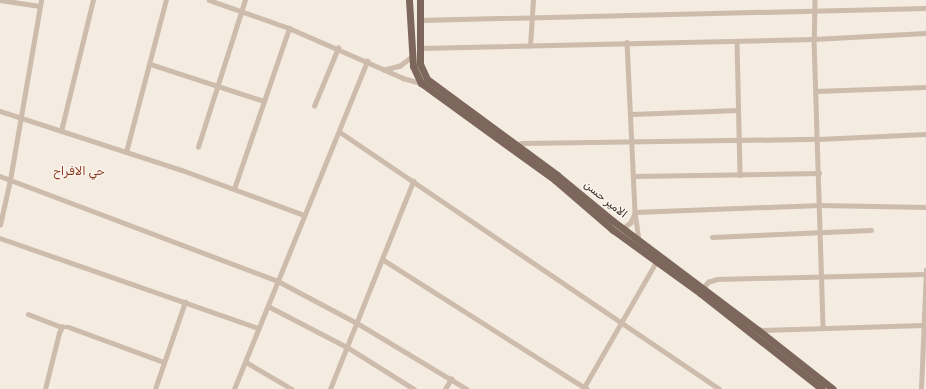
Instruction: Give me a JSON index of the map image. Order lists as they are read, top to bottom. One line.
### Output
{"streets":{"main road":["الامير حسن"]},"districts":["حي الافراح"]}
